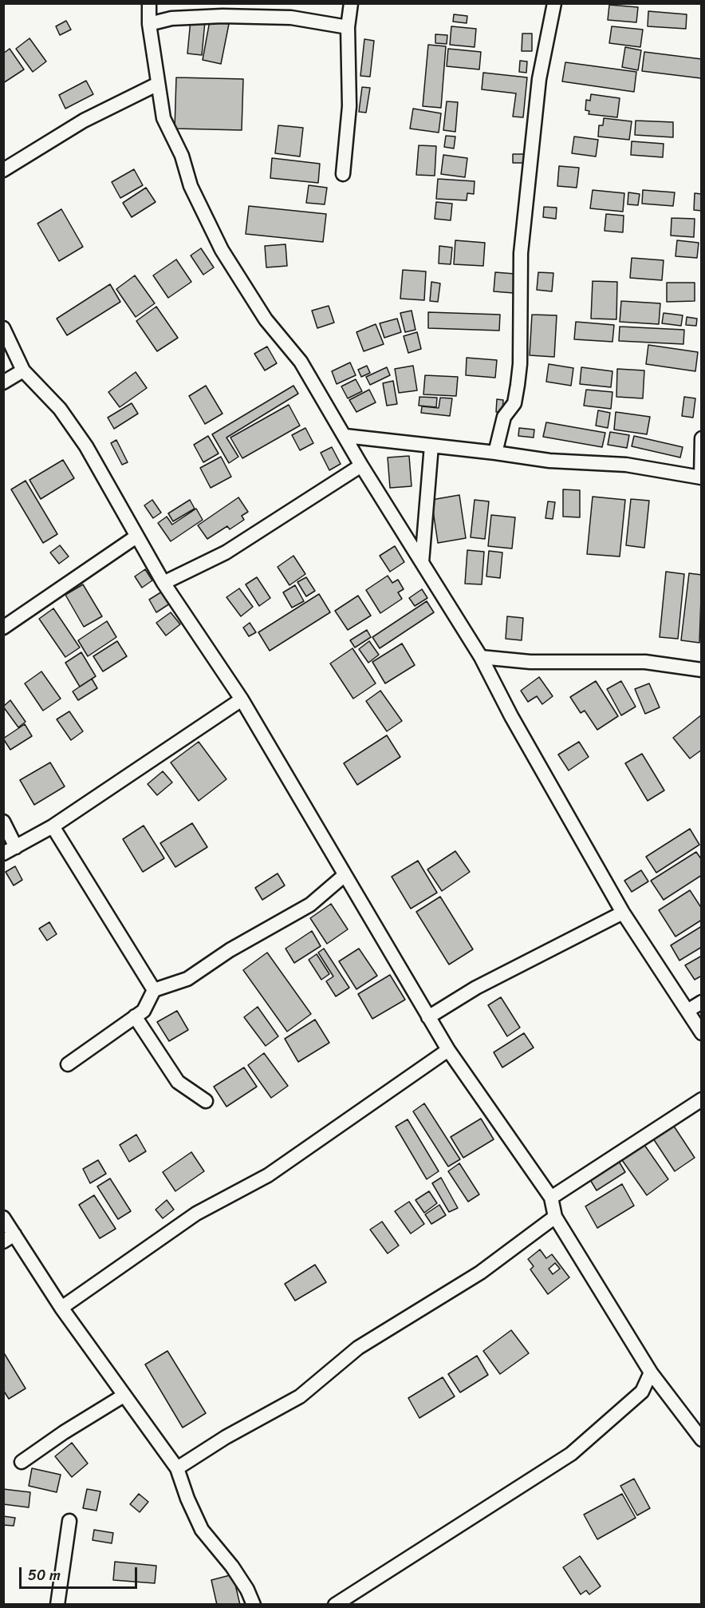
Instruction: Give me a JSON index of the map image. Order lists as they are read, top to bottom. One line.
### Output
{"scale_bar":"50 m"}
